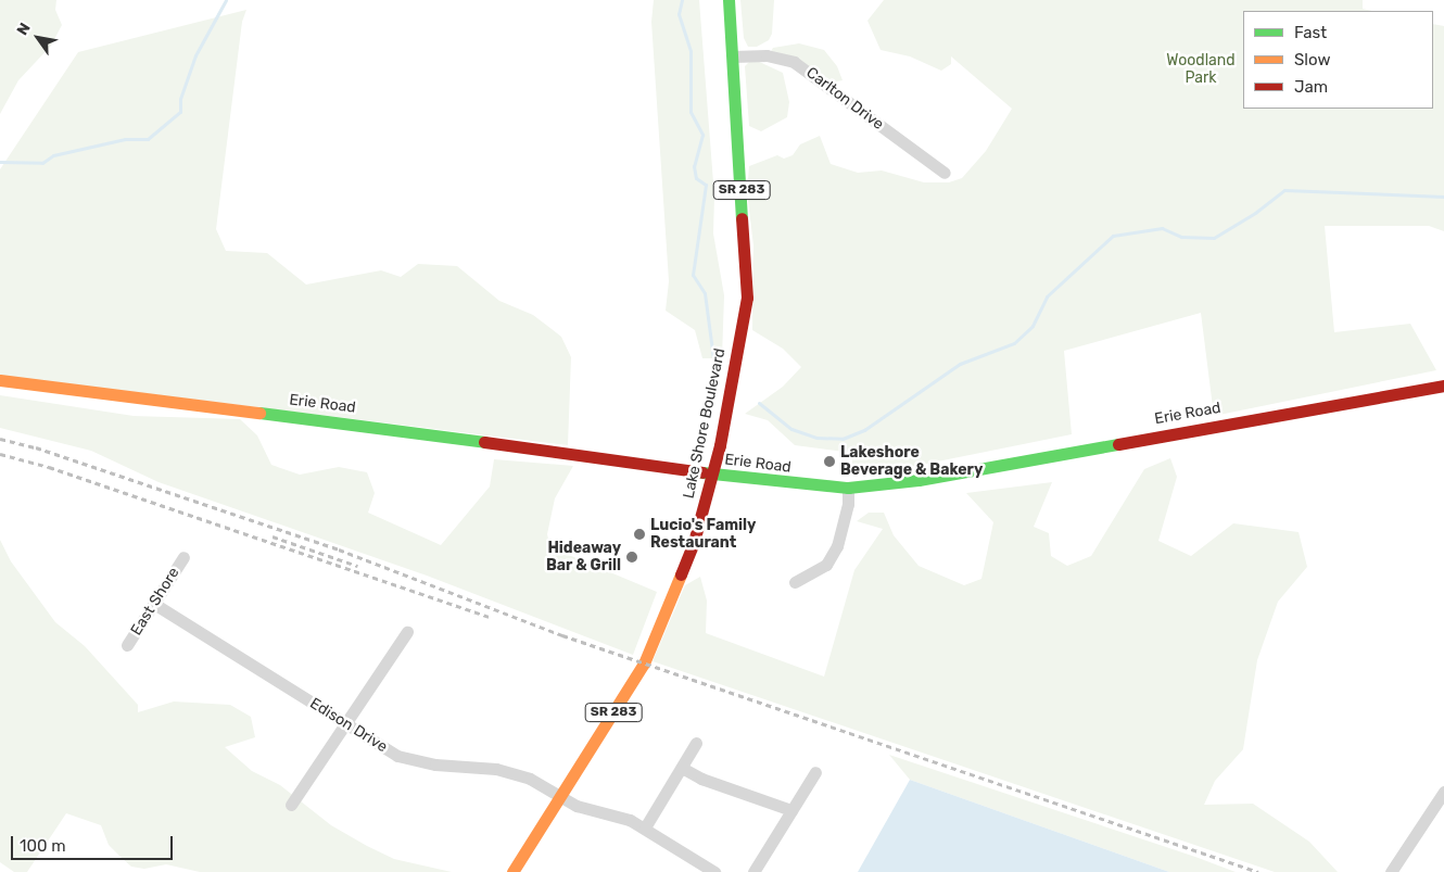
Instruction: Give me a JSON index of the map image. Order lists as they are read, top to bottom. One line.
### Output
{"streets":{"street":["Carlton Drive","SR 283","Erie Road","Lake Shore Boulevard","East Shore","Edison Drive"]},"crossings":[["Carlton Drive","Lake Shore Boulevard"],["Erie Road","Lake Shore Boulevard"],["Lake Shore Boulevard","Edison Drive"],["East Shore","Edison Drive"]],"parks":["Woodland Park"],"places":["Lakeshore Beverage & Bakery","Lucio's Family Restaurant","Hideaway Bar & Grill"],"legend":["Fast","Slow","Jam"],"scale_bar":"100 m","north":"top left"}
